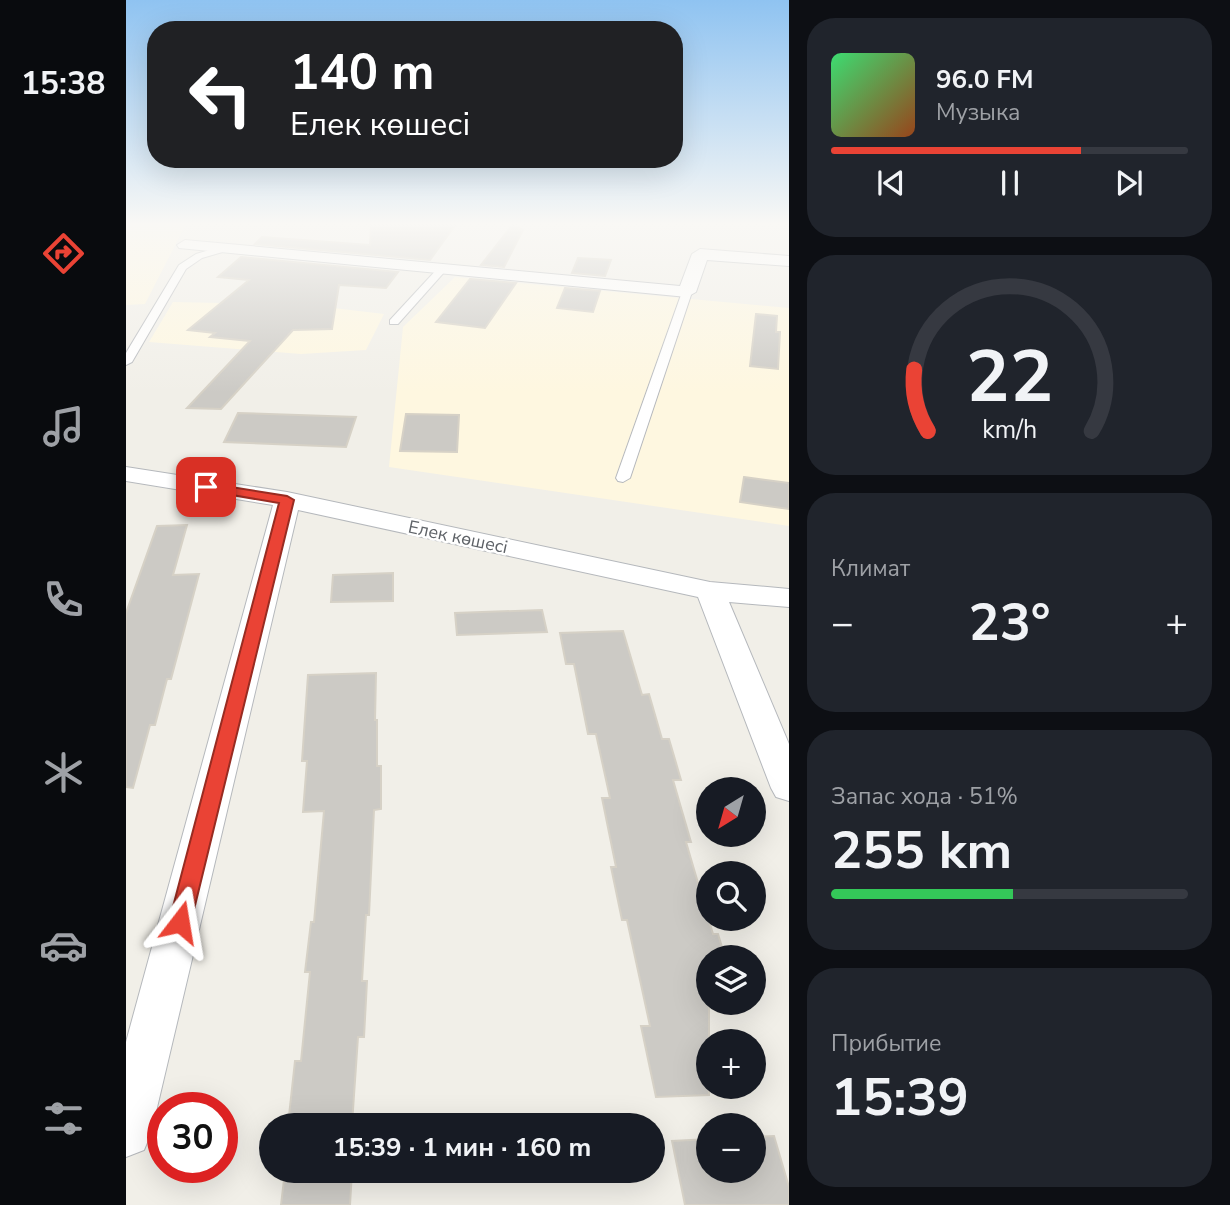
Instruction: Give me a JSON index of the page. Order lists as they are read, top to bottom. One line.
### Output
{"streets":{"street":["Елек көшесі"]},"north":"bottom left","page":{"tabs":"15:38","turn":["140 m","Елек көшесі"],"song":["96.0 FM","Музыка"],"tile":["Климат",["Запас хода · 51%","255 km"],["Прибытие","15:39"]],"heat":["−","23°","+"],"map_buttons":["+","−"],"limit":"30","trip":"15:39 · 1 мин · 160 m","gauge":["22","km/h"]}}
